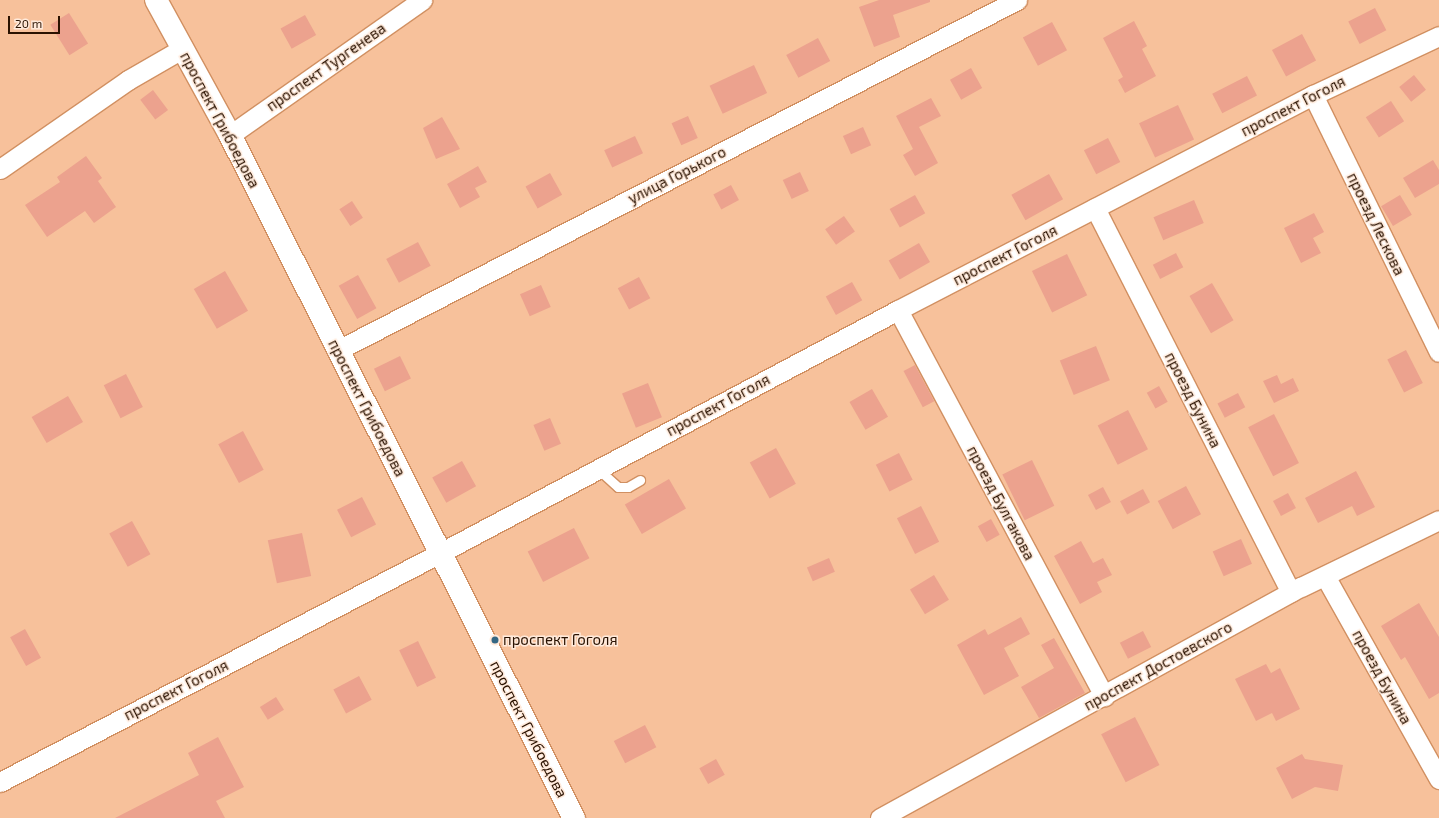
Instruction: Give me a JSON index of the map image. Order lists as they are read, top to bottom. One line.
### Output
{"streets":{"street":["проспект Тургенева","проспект Гоголя","проспект Грибоедова","улица Горького","проезд Лескова","проезд Бунина","проезд Булгакова","проспект Достоевского"]},"crossings":[["проспект Тургенева","проспект Грибоедова"],["проспект Гоголя","проспект Грибоедова"],["проспект Гоголя","проезд Лескова"],["проспект Гоголя","проезд Бунина"],["проспект Гоголя","проезд Булгакова"],["проспект Грибоедова","улица Горького"],["проезд Бунина","проспект Достоевского"],["проезд Булгакова","проспект Достоевского"]],"places":["проспект Гоголя"],"scale_bar":"20 m"}
